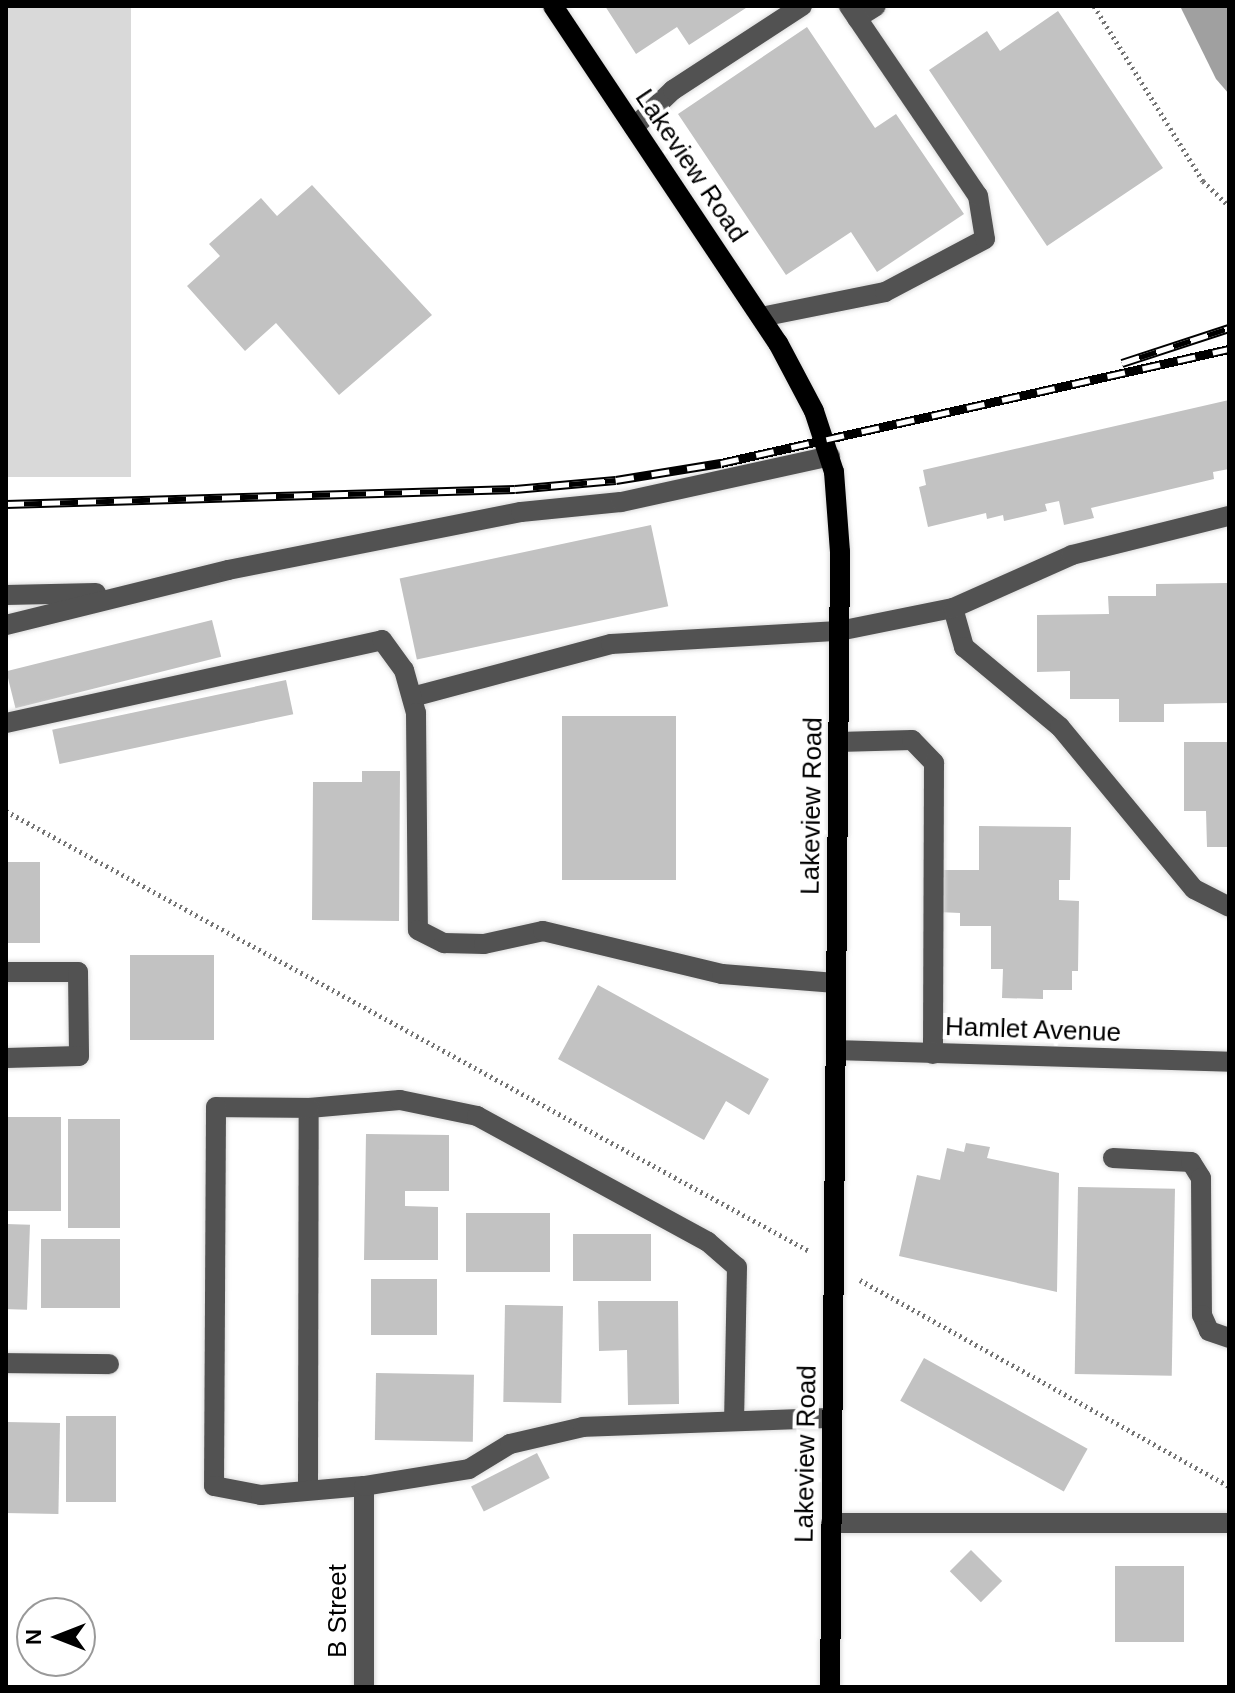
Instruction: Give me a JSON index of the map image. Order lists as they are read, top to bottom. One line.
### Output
{"streets":{"main road":["Lakeview Road"],"street":["Hamlet Avenue","B Street"]},"crossings":[["Lakeview Road","Hamlet Avenue"]],"north":"left"}
